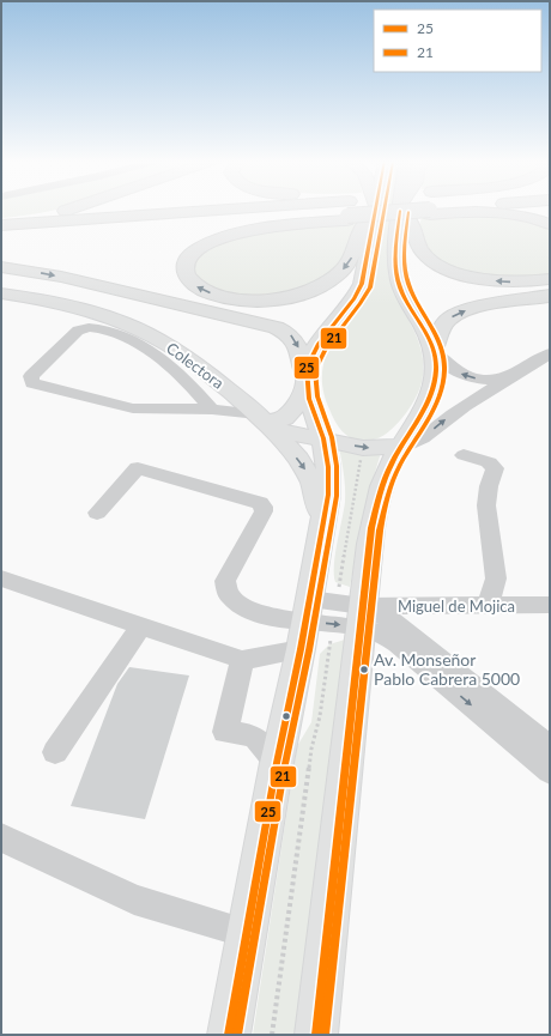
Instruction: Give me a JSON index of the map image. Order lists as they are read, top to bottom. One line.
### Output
{"streets":{"main road":["Colectora"],"street":["Miguel de Mojica"]},"places":["Av. Monseñor Pablo Cabrera 5000"],"lines":["transit line 25","transit line 21"],"legend":["25","21"]}
